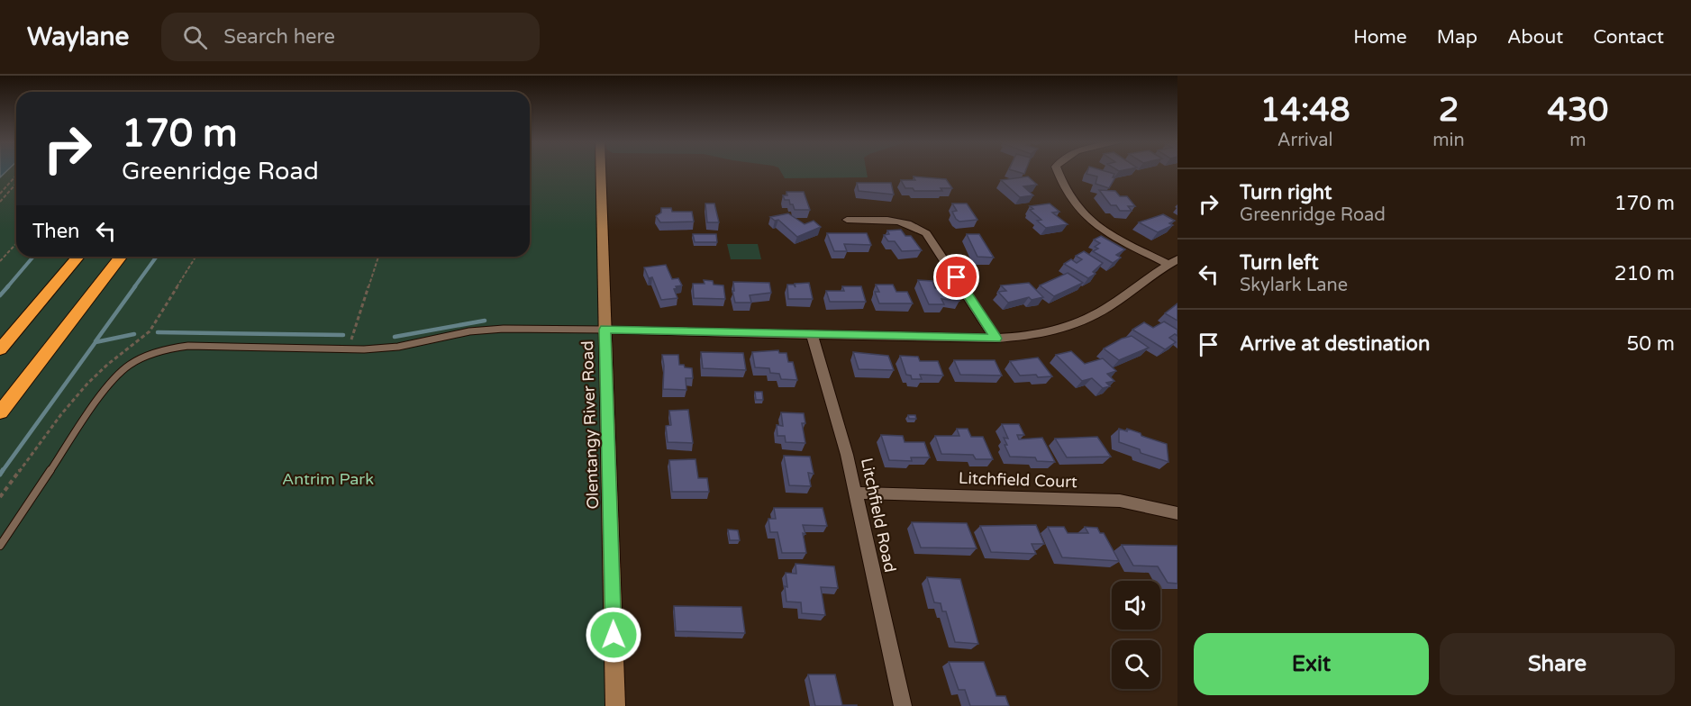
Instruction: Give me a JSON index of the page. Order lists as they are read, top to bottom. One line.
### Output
{"streets":{"main road":["Olentangy River Road"],"street":["Litchfield Court","Litchfield Road"]},"crossings":[["Litchfield Court","Litchfield Road"]],"parks":["Antrim Park"],"page":{"header":"Waylane","search":"Search here","nav":["Home","Map","About","Contact"],"eta":["14:48","Arrival","2","min","430","m"],"turn":["170 m","Greenridge Road"],"list":[{"name":"Turn right","note":"Greenridge Road","value":"170 m"},{"name":"Turn left","note":"Skylark Lane","value":"210 m"},{"name":"Arrive at destination","value":"50 m"}],"then":"Then","buttons":["Exit","Share"]}}
